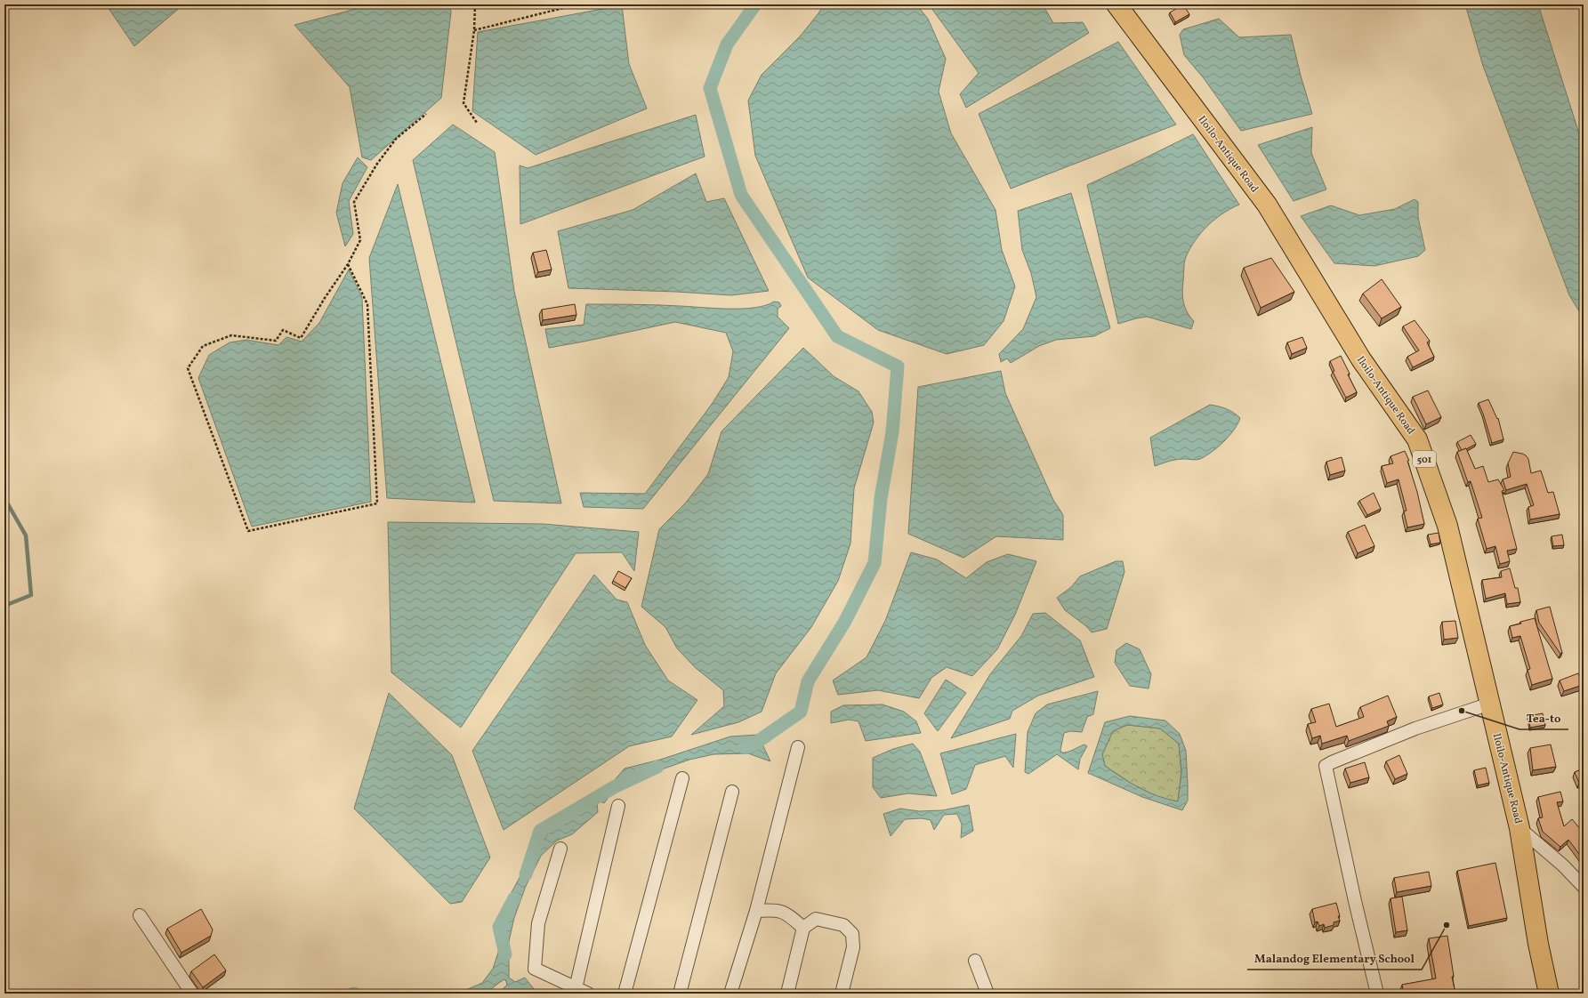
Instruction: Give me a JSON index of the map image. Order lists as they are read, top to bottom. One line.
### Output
{"streets":{"main road":["Iloilo-Antique Road","501"]},"places":["Tea-to","Malandog Elementary School"]}
